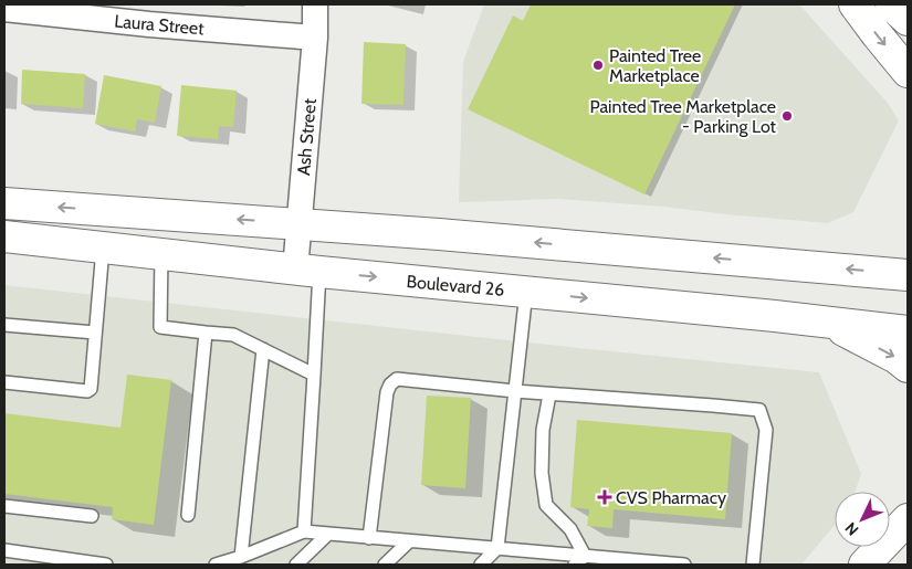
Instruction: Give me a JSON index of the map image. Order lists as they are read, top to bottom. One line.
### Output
{"streets":{"main road":["Boulevard 26"],"street":["Laura Street","Ash Street"]},"crossings":[["Laura Street","Ash Street"],["Ash Street","Boulevard 26"]],"places":{"other":["Painted Tree Marketplace","Painted Tree Marketplace - Parking Lot"],"health":["CVS Pharmacy"]},"north":"bottom left"}
